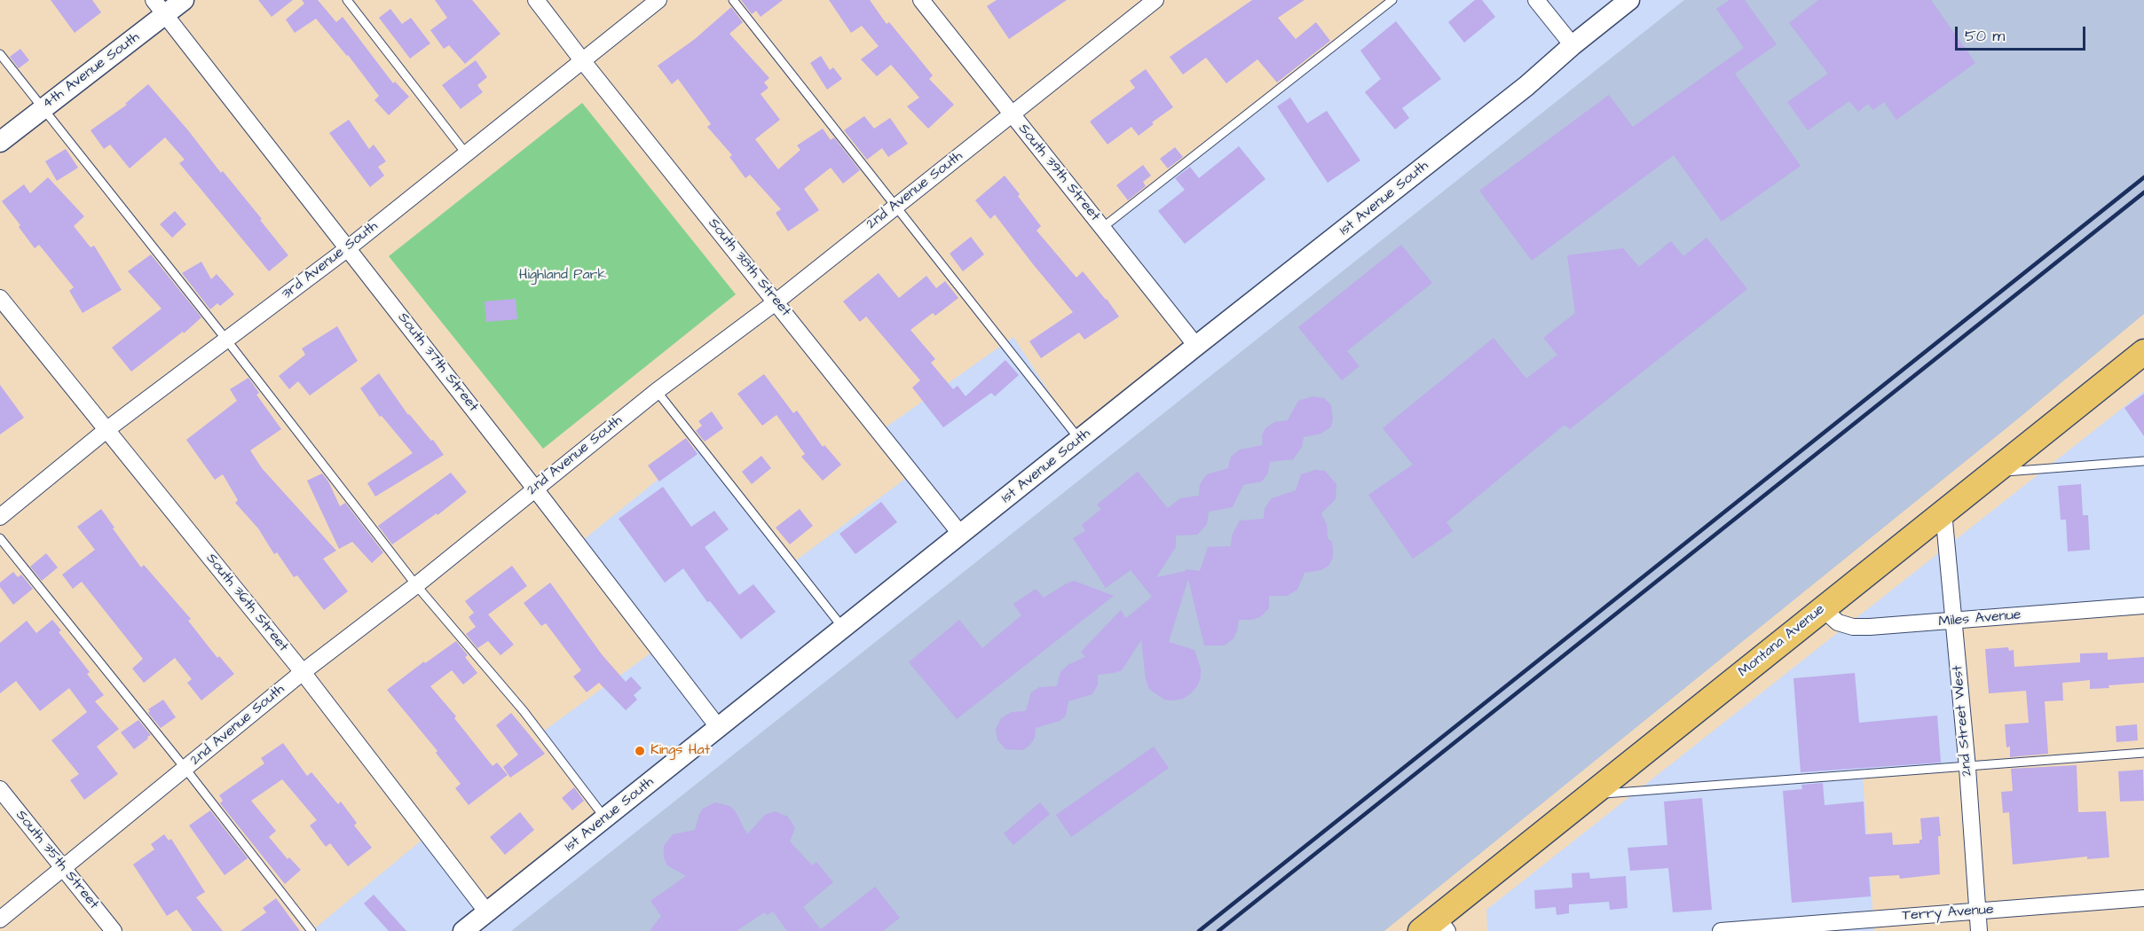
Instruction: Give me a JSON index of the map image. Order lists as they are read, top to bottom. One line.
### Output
{"streets":{"main road":["Montana Avenue"],"street":["4th Avenue South","South 39th Street","2nd Avenue South","1st Avenue South","3rd Avenue South","South 38th Street","South 37th Street","South 36th Street","Miles Avenue","2nd Street West","South 35th Street","Terry Avenue"]},"crossings":[["4th Avenue South","South 37th Street"],["South 39th Street","2nd Avenue South"],["South 39th Street","1st Avenue South"],["2nd Avenue South","South 38th Street"],["2nd Avenue South","South 37th Street"],["2nd Avenue South","South 36th Street"],["2nd Avenue South","South 35th Street"],["1st Avenue South","South 38th Street"],["1st Avenue South","South 37th Street"],["1st Avenue South","South 36th Street"],["3rd Avenue South","South 38th Street"],["3rd Avenue South","South 37th Street"],["3rd Avenue South","South 36th Street"],["Miles Avenue","Montana Avenue"],["Miles Avenue","2nd Street West"],["Montana Avenue","2nd Street West"],["2nd Street West","Terry Avenue"]],"parks":["Highland Park"],"places":["Kings Hat"],"scale_bar":"50 m"}
